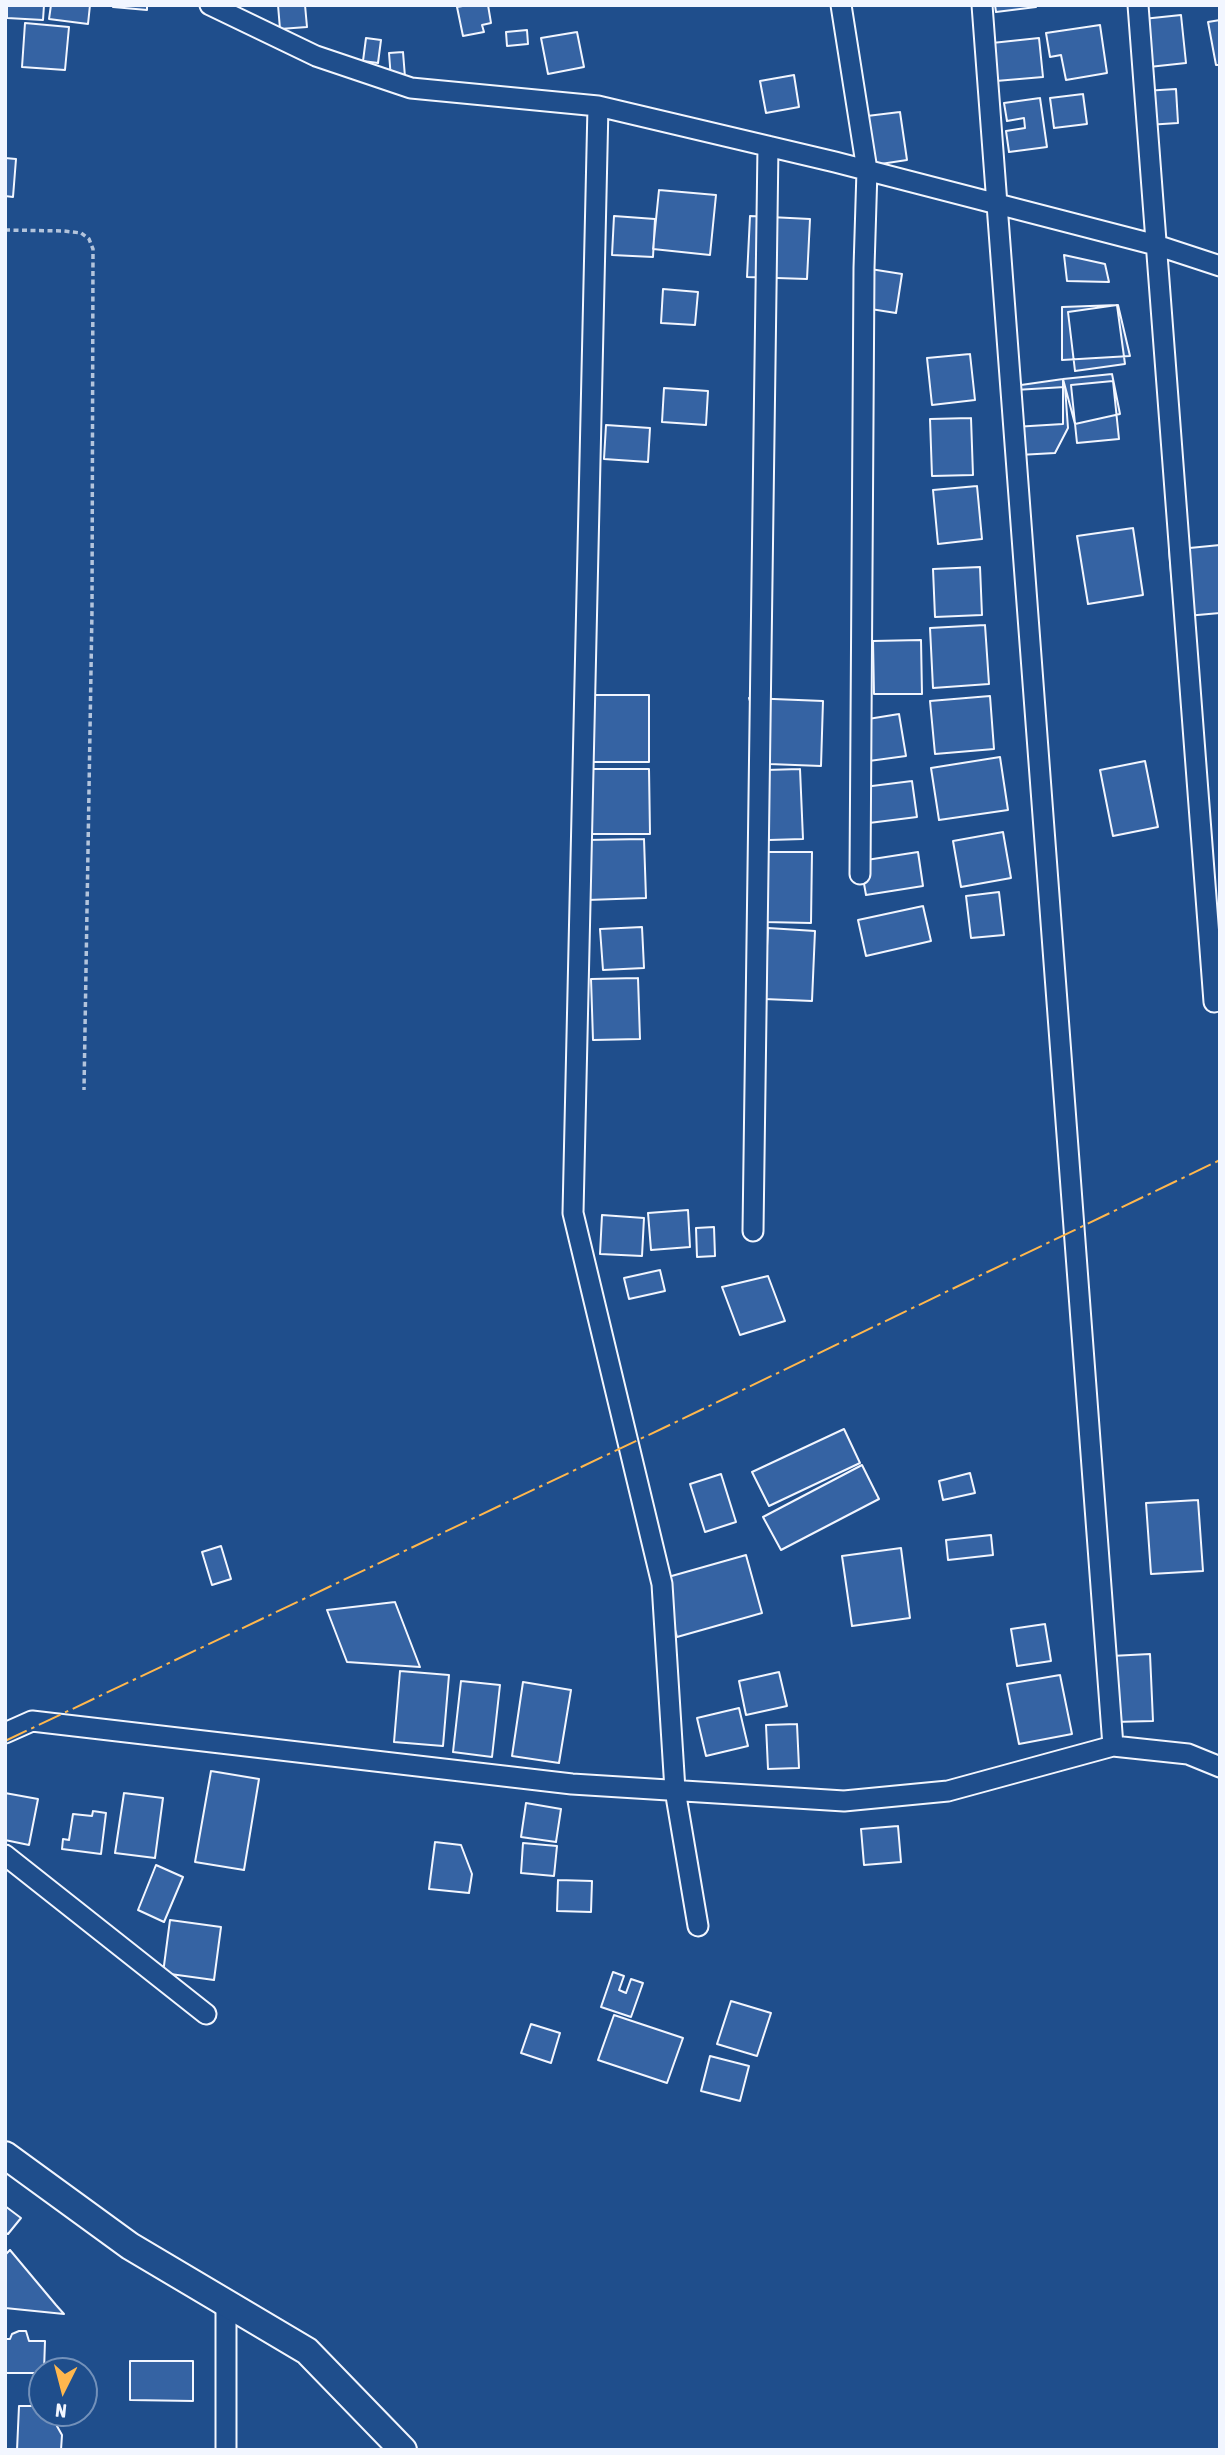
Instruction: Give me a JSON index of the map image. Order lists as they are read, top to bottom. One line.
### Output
{"north":"bottom"}
